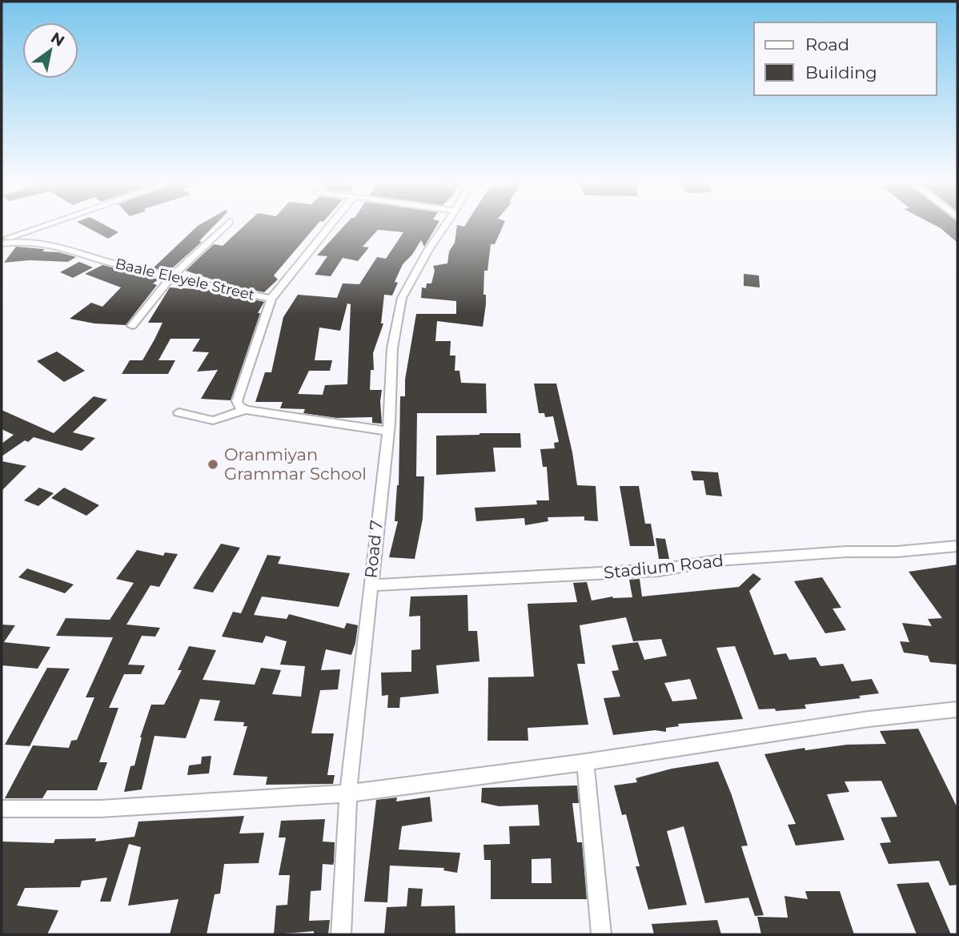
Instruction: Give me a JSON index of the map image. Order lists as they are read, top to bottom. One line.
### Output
{"streets":{"street":["Baale Eleyele Street","Road 7","Stadium Road"]},"crossings":[["Road 7","Stadium Road"]],"places":["Oranmiyan Grammar School"],"legend":["Road","Building"],"north":"top right"}
